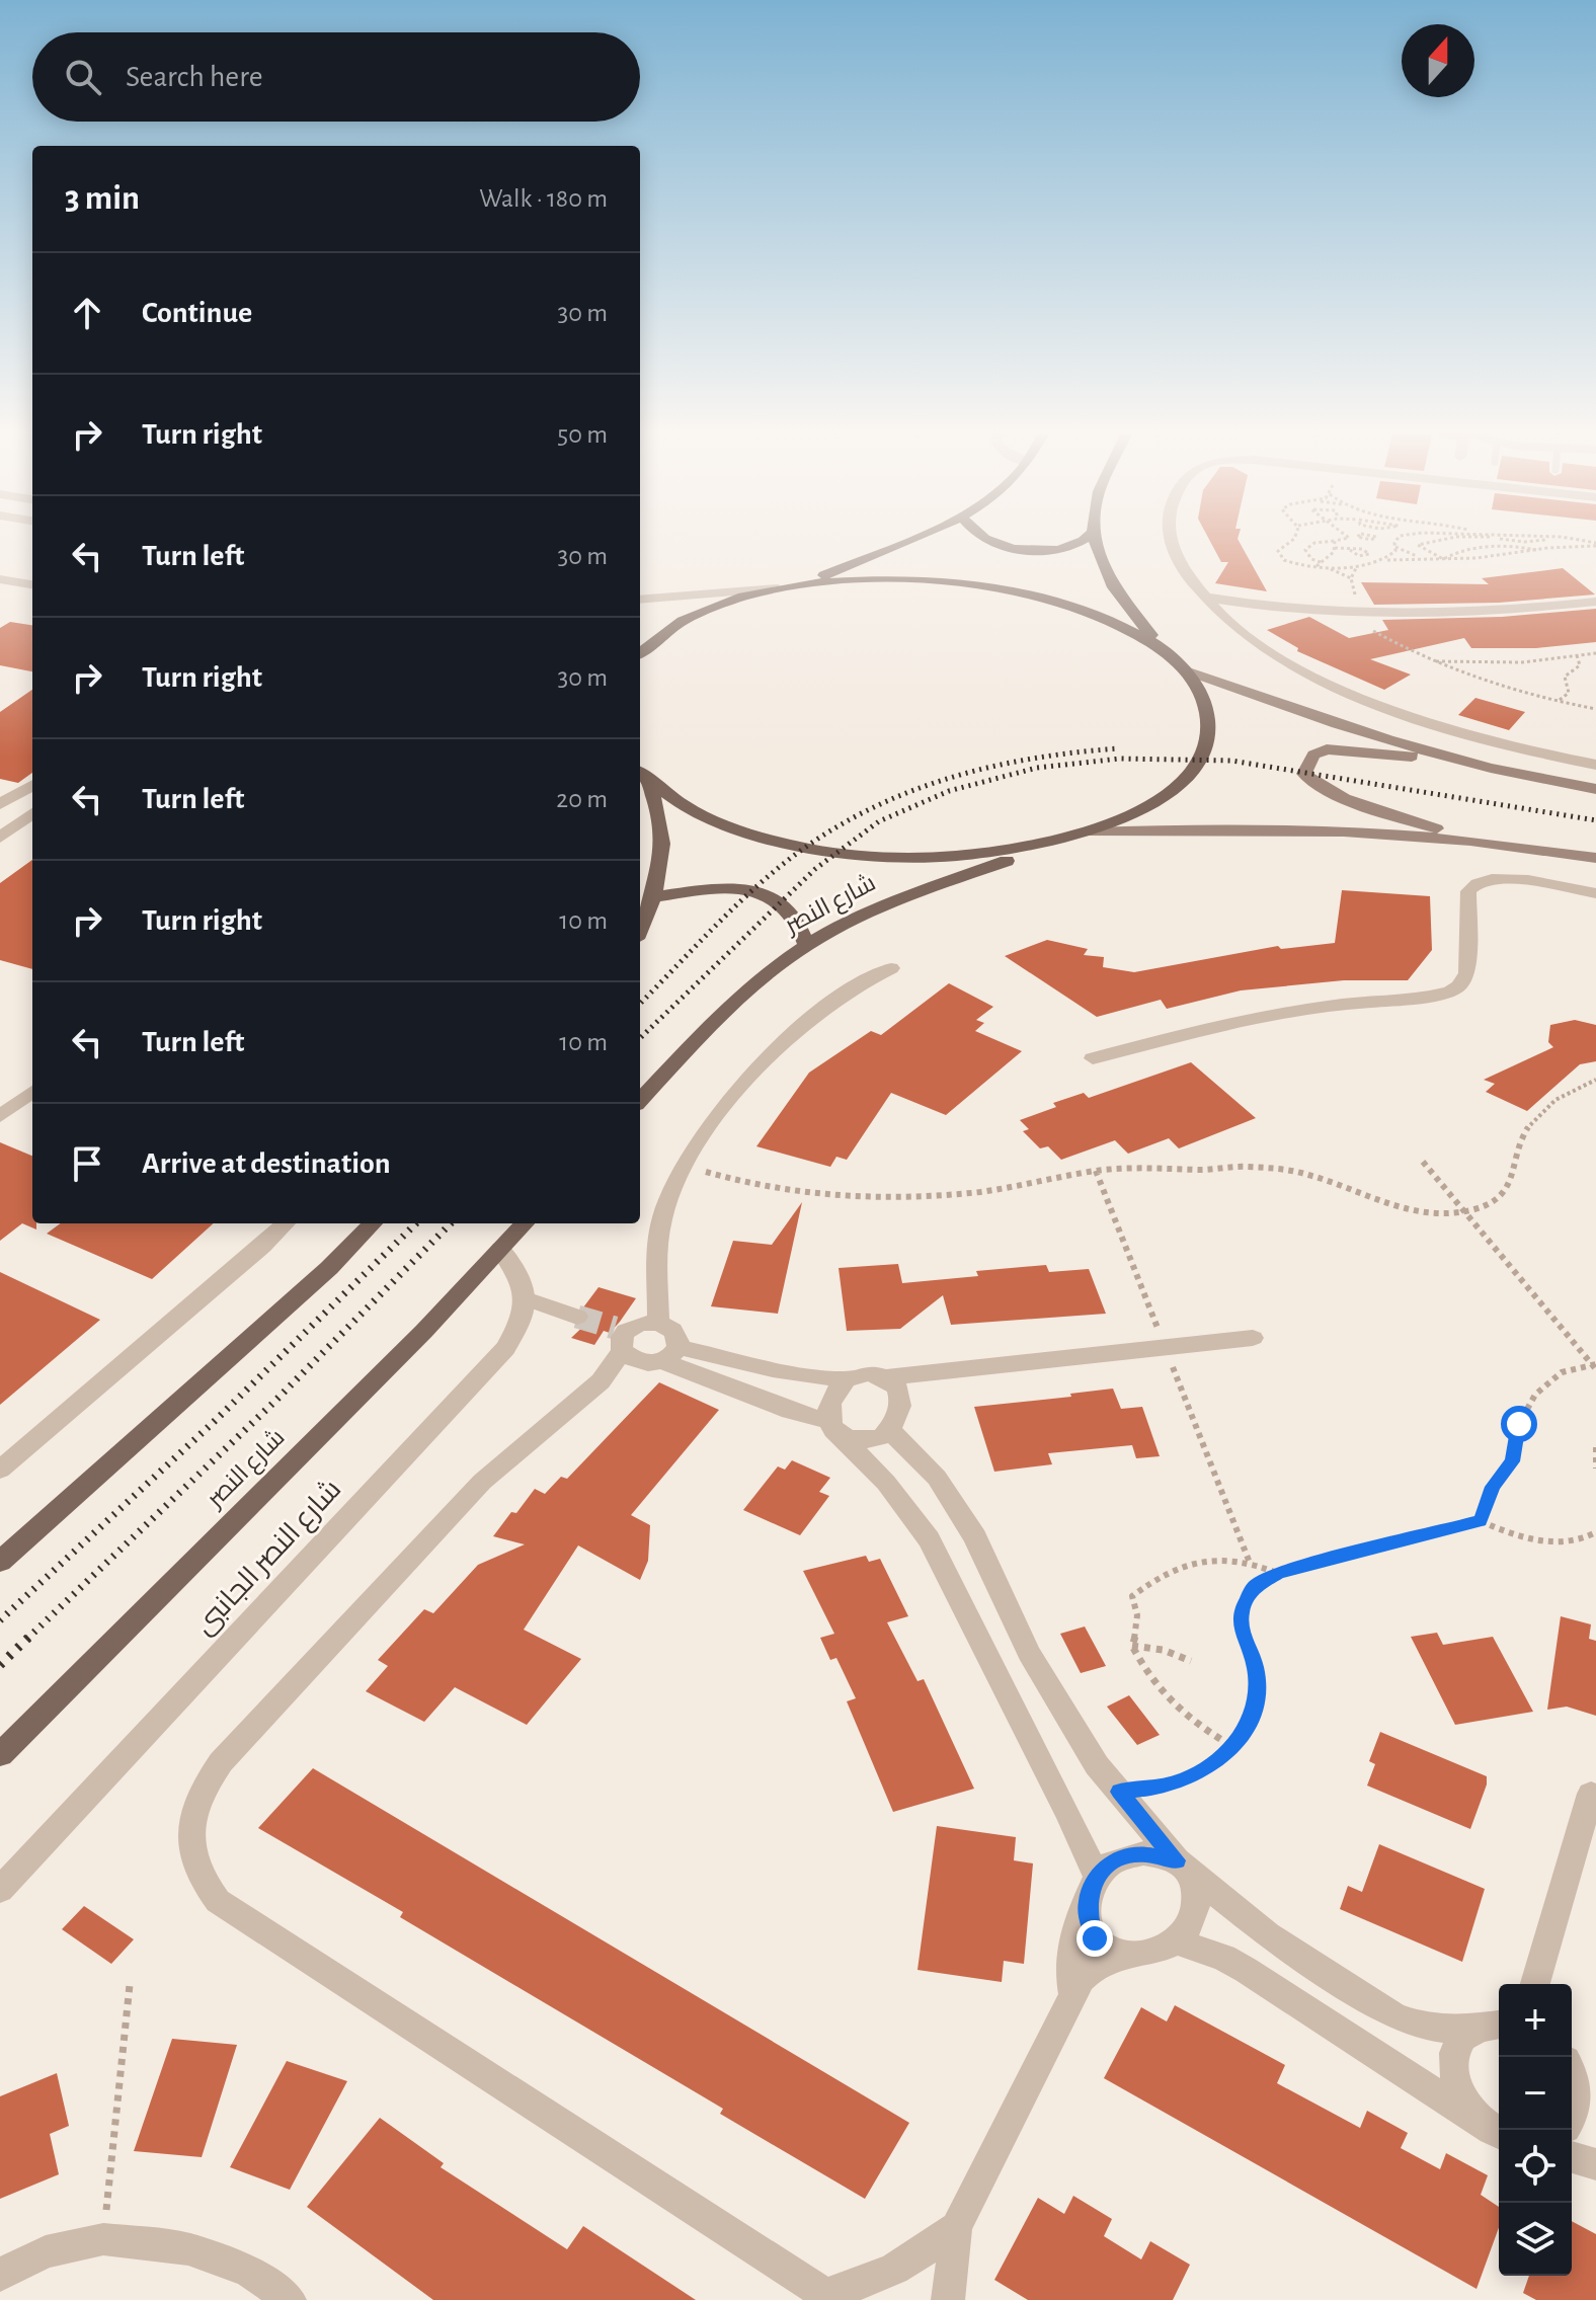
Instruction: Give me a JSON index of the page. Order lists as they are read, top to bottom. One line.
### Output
{"streets":{"main road":["شارع النصر"],"street":["شارع النصر الجانبى"]},"north":"top","page":{"search":"Search here","heading":["3 min","Walk · 180 m"],"list":[["Continue","30 m"],["Turn right","50 m"],["Turn left","30 m"],["Turn right","30 m"],["Turn left","20 m"],["Turn right","10 m"],["Turn left","10 m"],"Arrive at destination"],"map_buttons":["+","−"]}}
